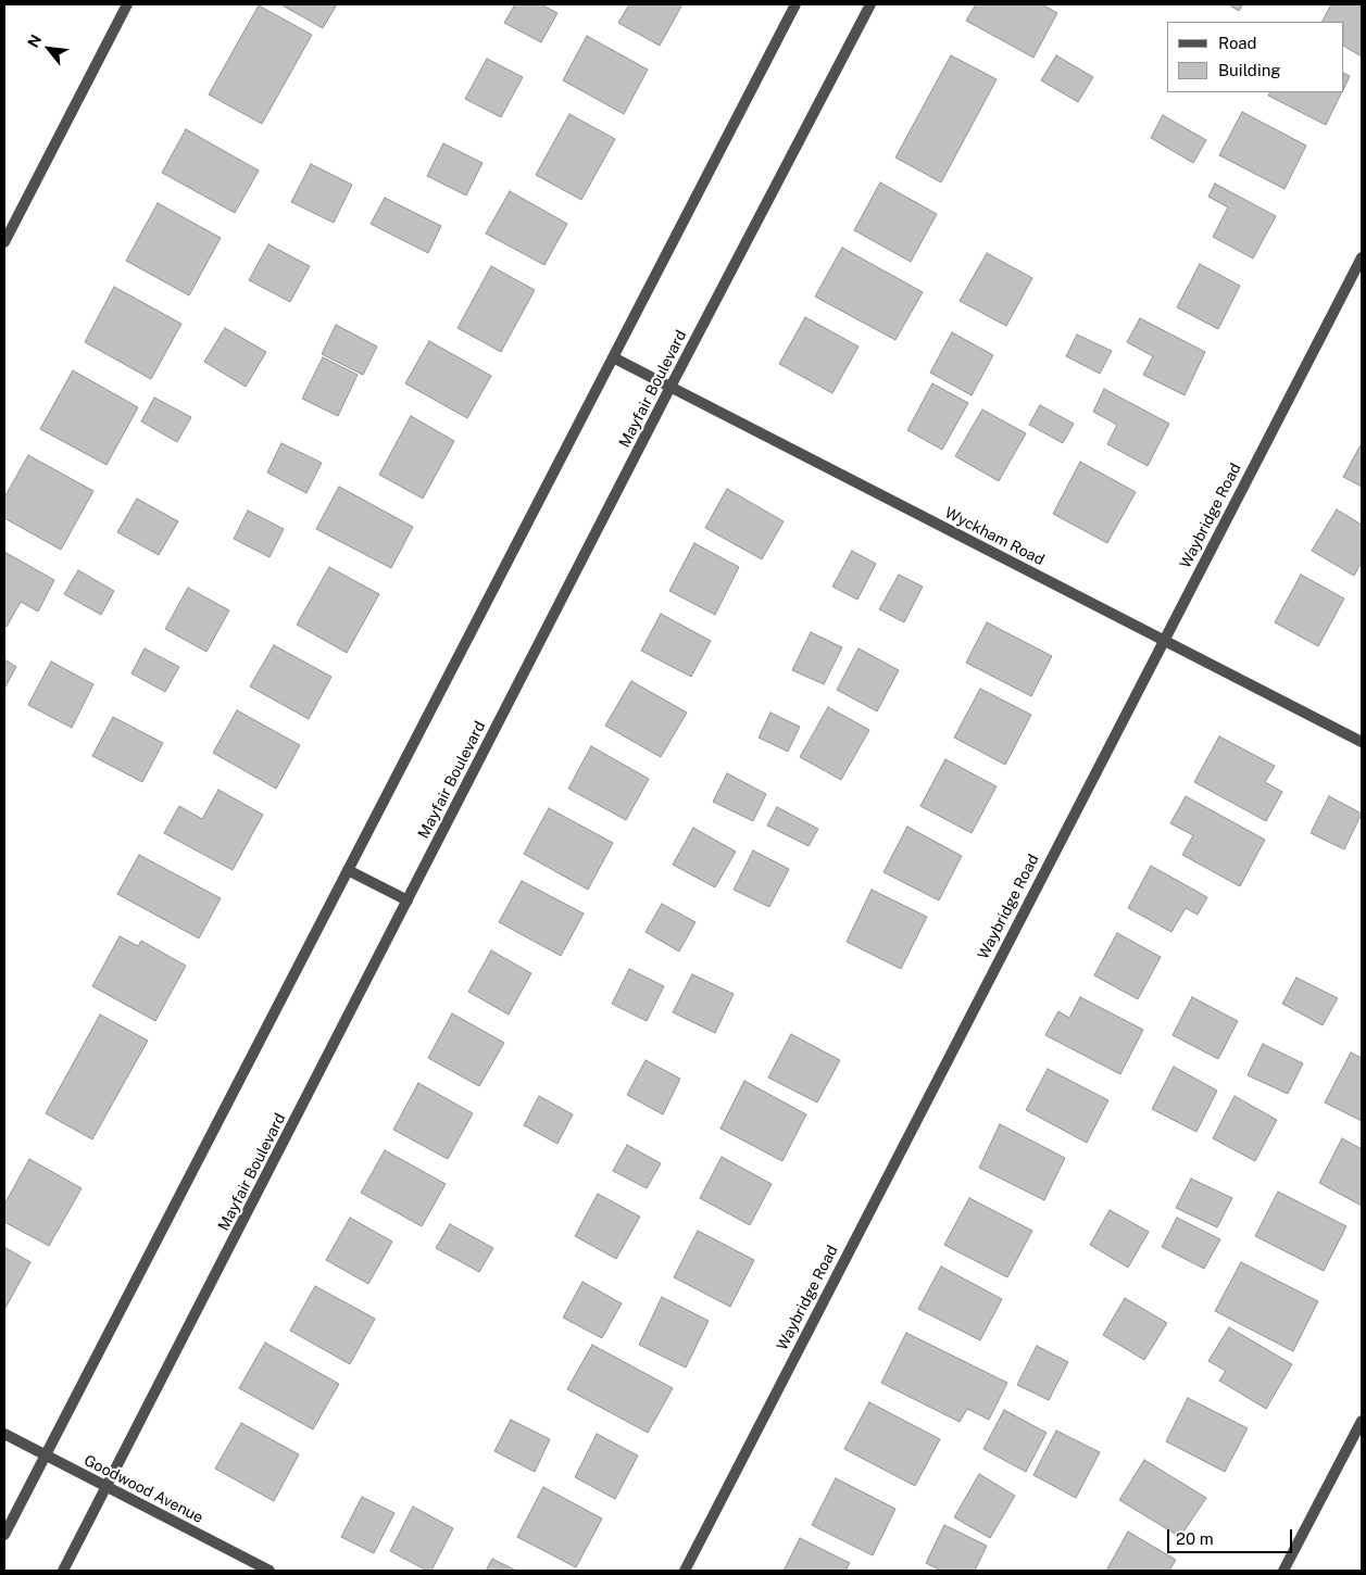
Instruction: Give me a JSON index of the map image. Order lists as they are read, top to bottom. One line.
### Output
{"streets":{"street":["Mayfair Boulevard","Waybridge Road","Wyckham Road","Goodwood Avenue"]},"crossings":[["Mayfair Boulevard","Wyckham Road"],["Mayfair Boulevard","Goodwood Avenue"],["Waybridge Road","Wyckham Road"]],"legend":["Road","Building"],"scale_bar":"20 m","north":"top left"}
